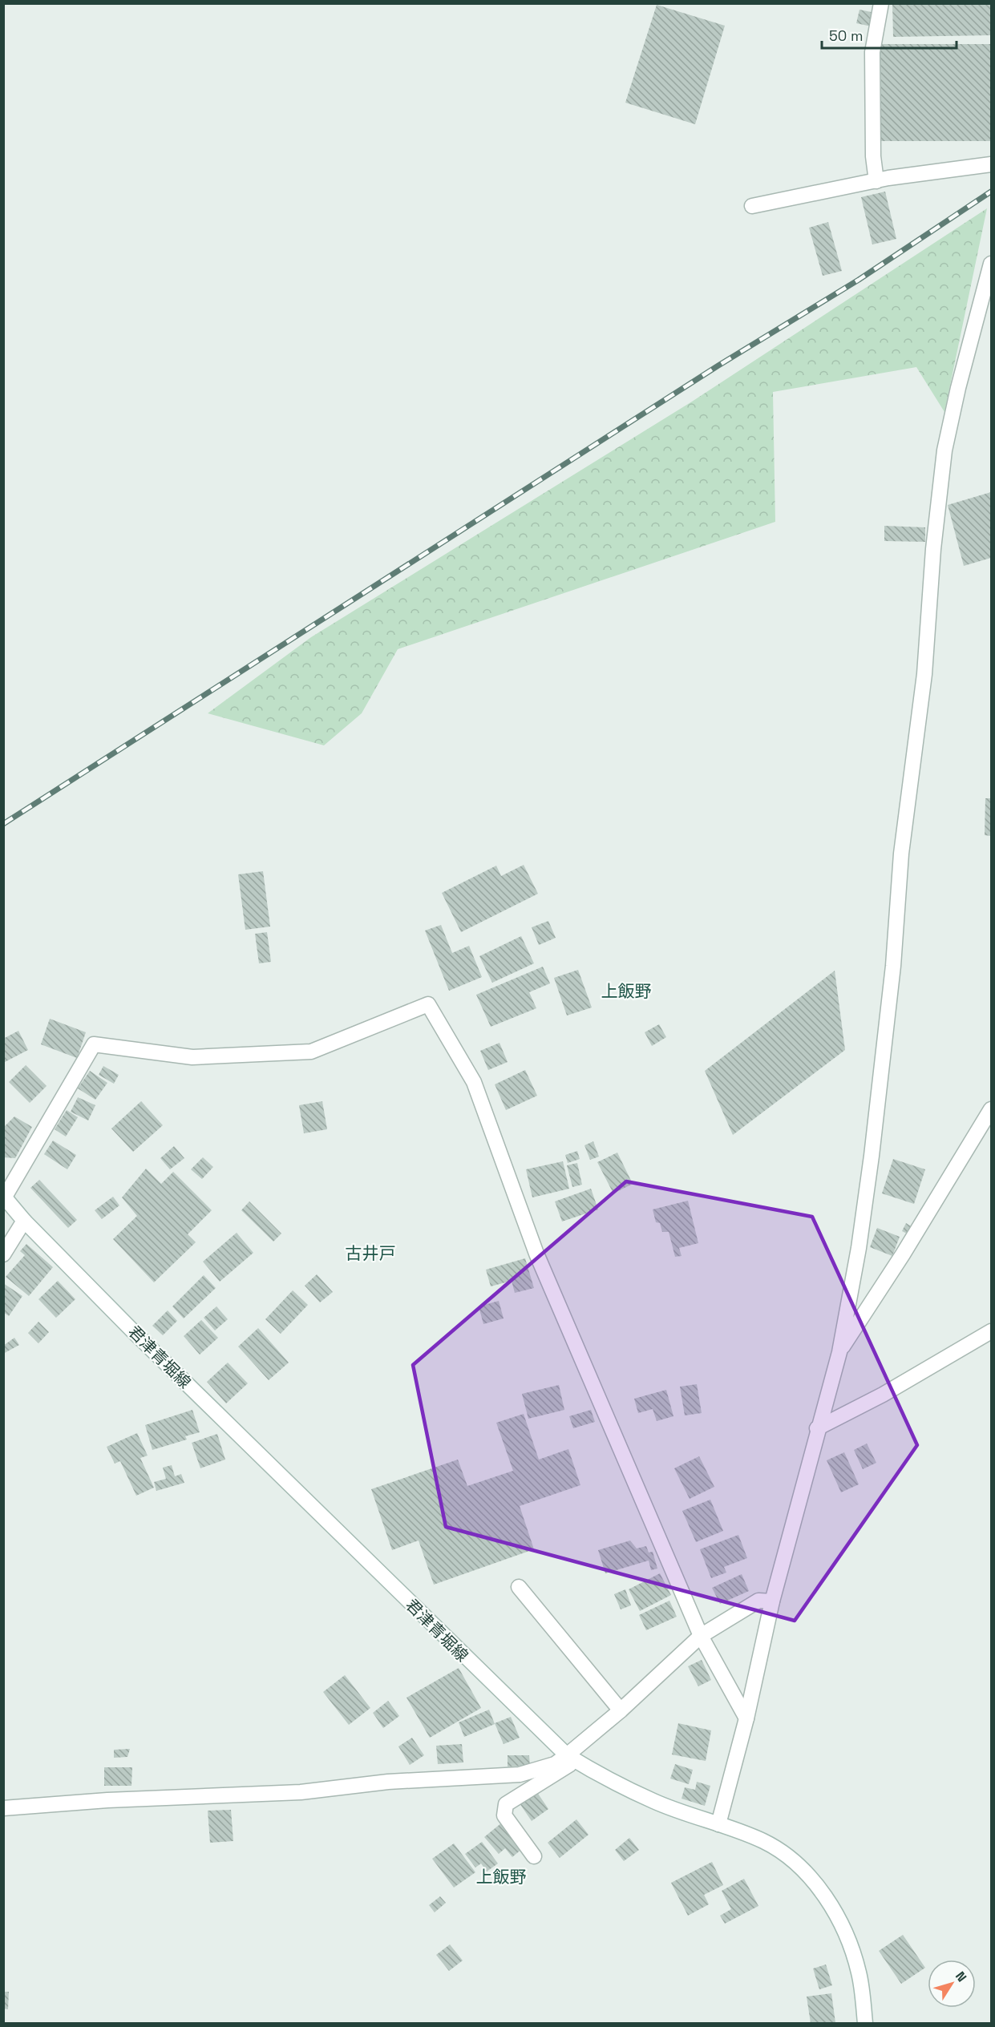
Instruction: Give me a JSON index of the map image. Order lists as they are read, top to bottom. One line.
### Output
{"streets":{"street":["君津青堀線"]},"districts":["上飯野","古井戸","上飯野"],"scale_bar":"50 m","north":"top right"}
